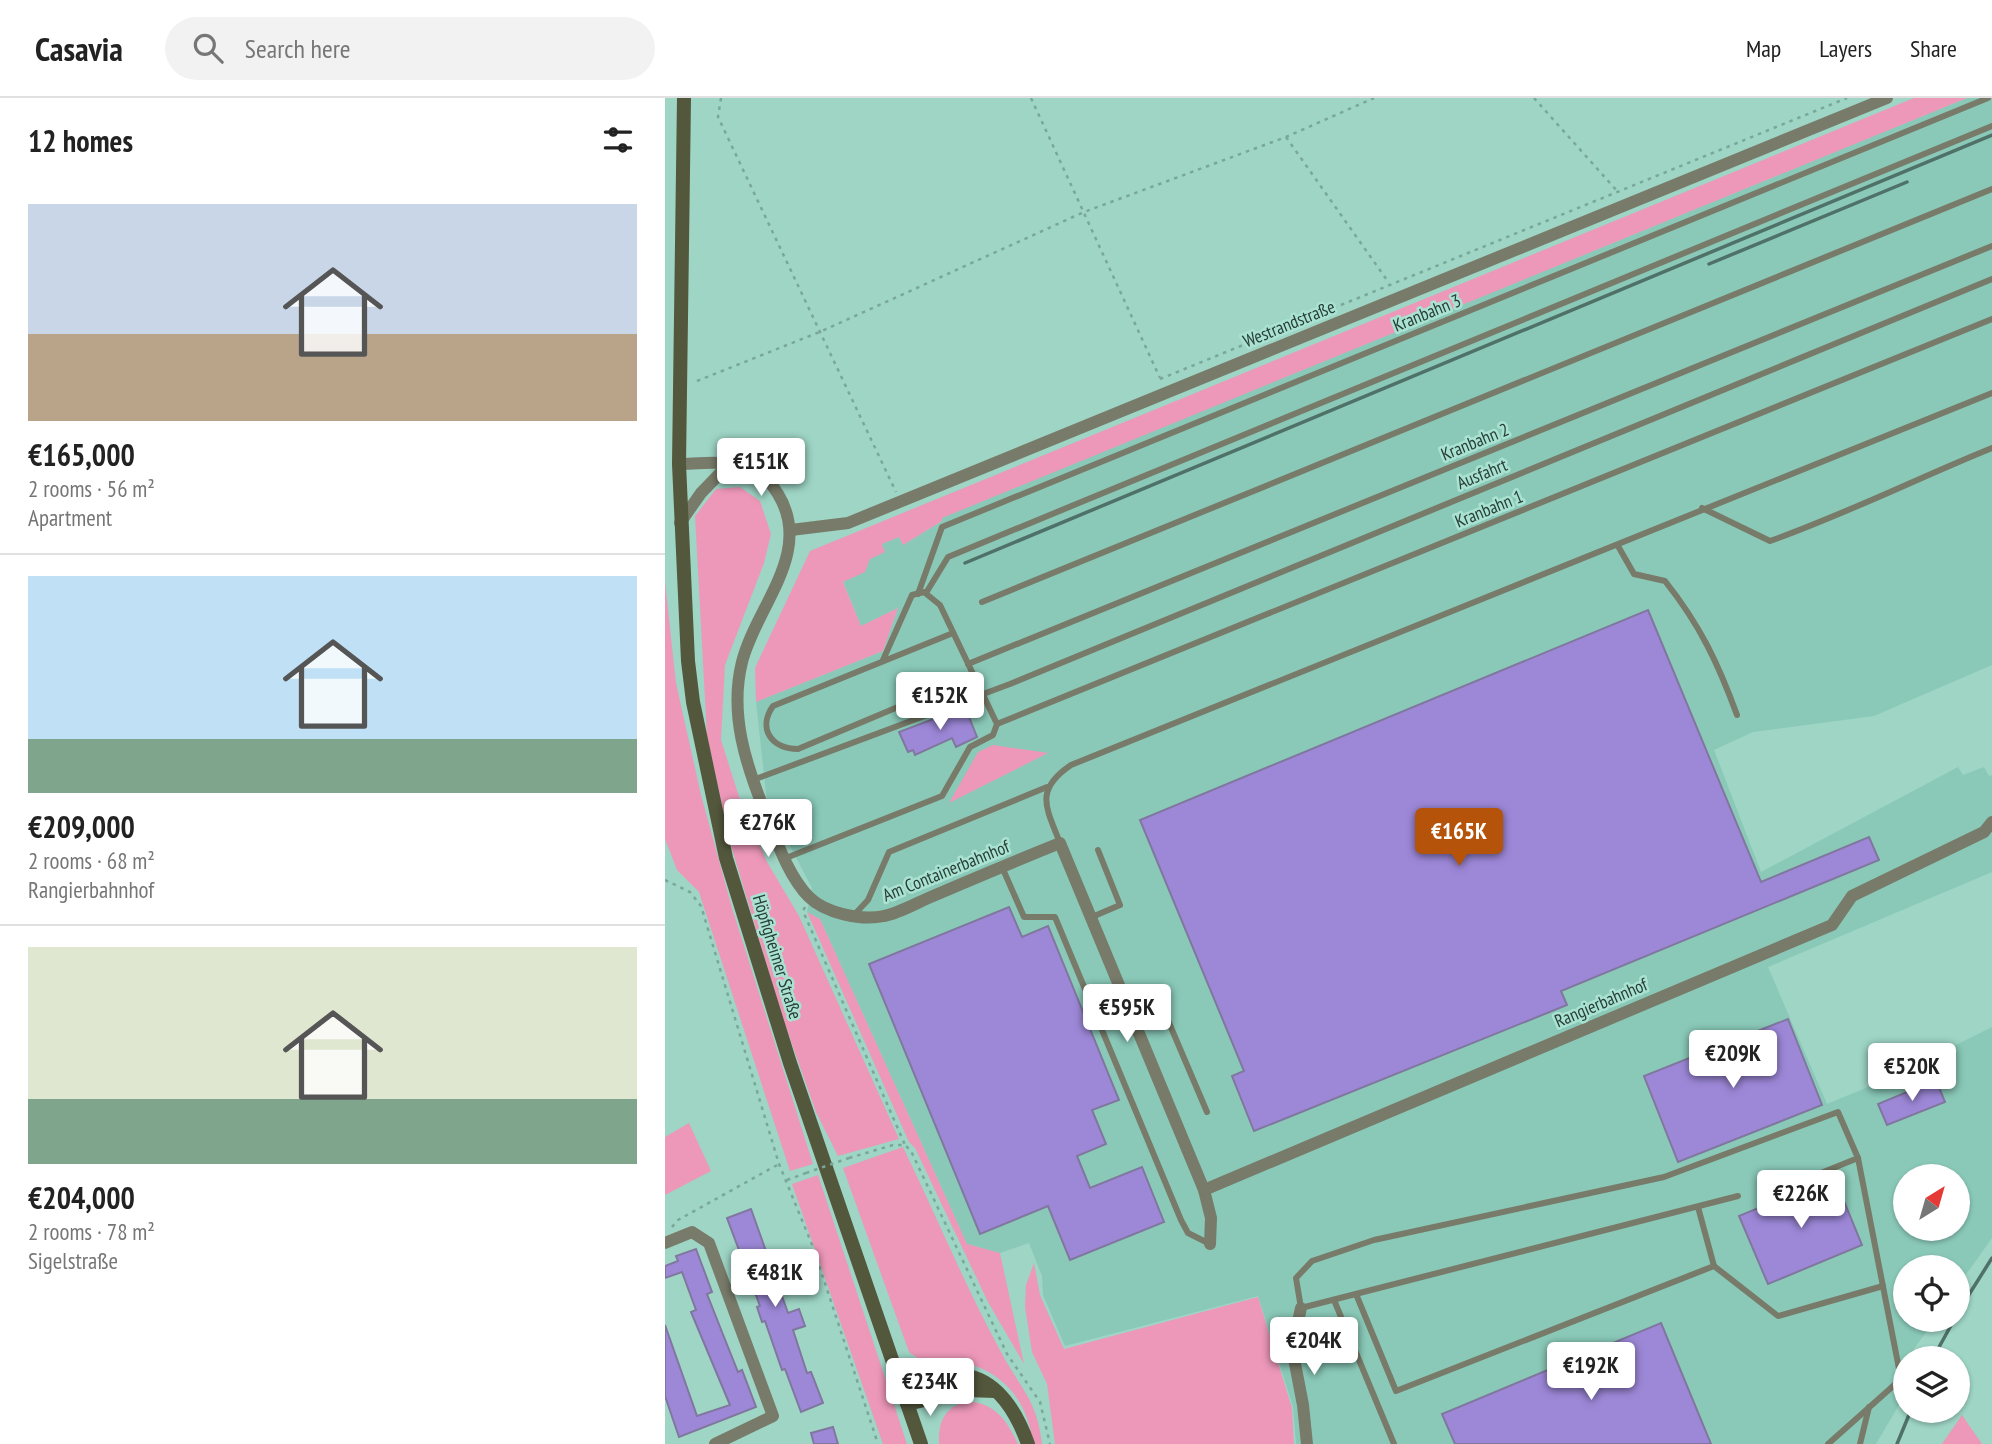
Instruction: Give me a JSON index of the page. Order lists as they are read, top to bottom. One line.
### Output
{"streets":{"main road":["Höpfigheimer Straße"],"street":["Westrandstraße","Am Containerbahnhof","Rangierbahnhof"],"lane":["Kranbahn 3","Kranbahn 2","Ausfahrt","Kranbahn 1"]},"north":"top right","page":{"header":"Casavia","search":"Search here","nav":["Map","Layers","Share"],"heading":"12 homes","list":[{"name":"€165,000","note":"2 rooms · 56 m² · Apartment"},{"name":"€209,000","note":"2 rooms · 68 m² · Rangierbahnhof"},{"name":"€204,000","note":"2 rooms · 78 m² · Sigelstraße"}],"price":["€151K","€152K","€276K","€165K","€595K","€209K","€520K","€226K","€481K","€204K","€192K","€234K"]}}
